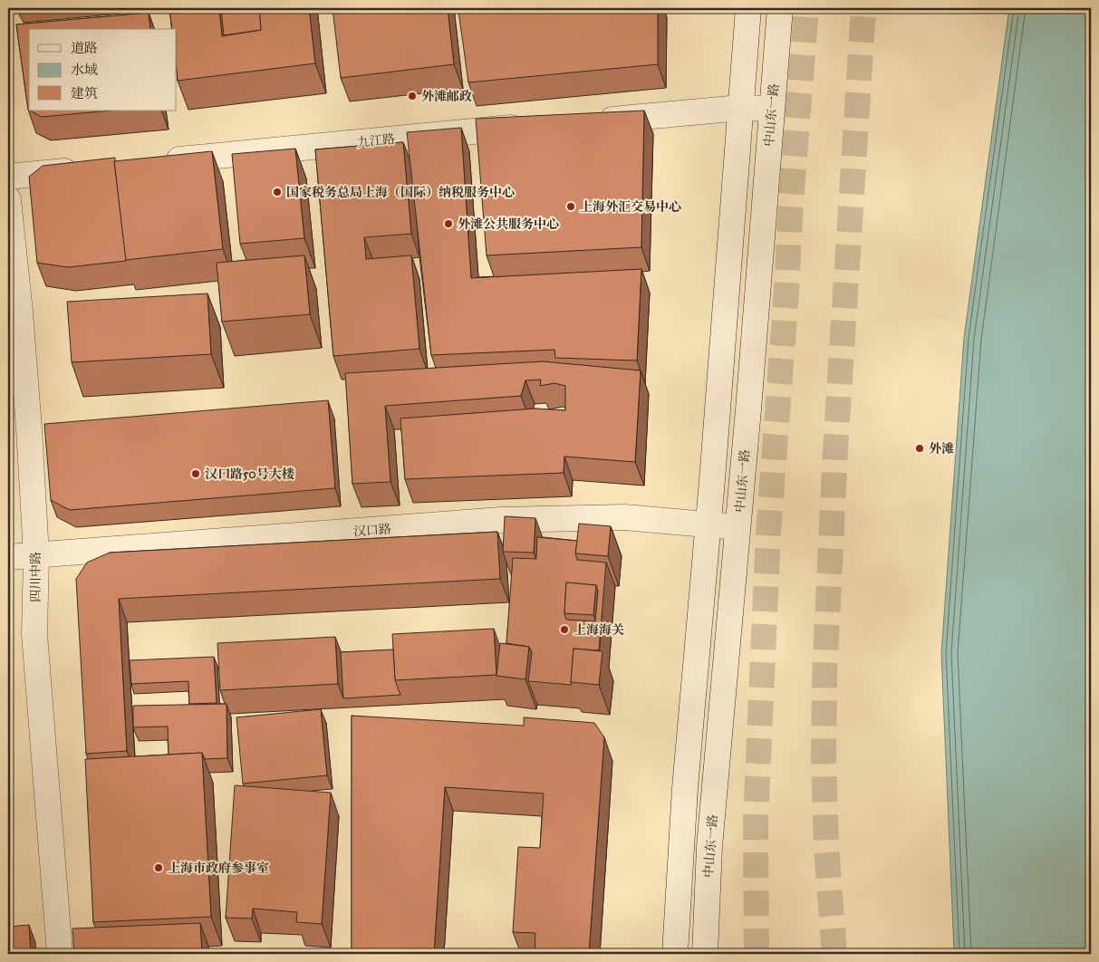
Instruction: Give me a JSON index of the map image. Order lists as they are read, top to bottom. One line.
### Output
{"streets":{"street":["中山东一路","九江路","汉口路","四川中路"]},"crossings":[["中山东一路","汉口路"],["汉口路","四川中路"]],"places":["外滩邮政","国家税务总局上海（国际）纳税服务中心","上海外汇交易中心","外滩公共服务中心","外滩","汉口路50号大楼","上海海关","上海市政府参事室"],"legend":["道路","水域","建筑"]}
